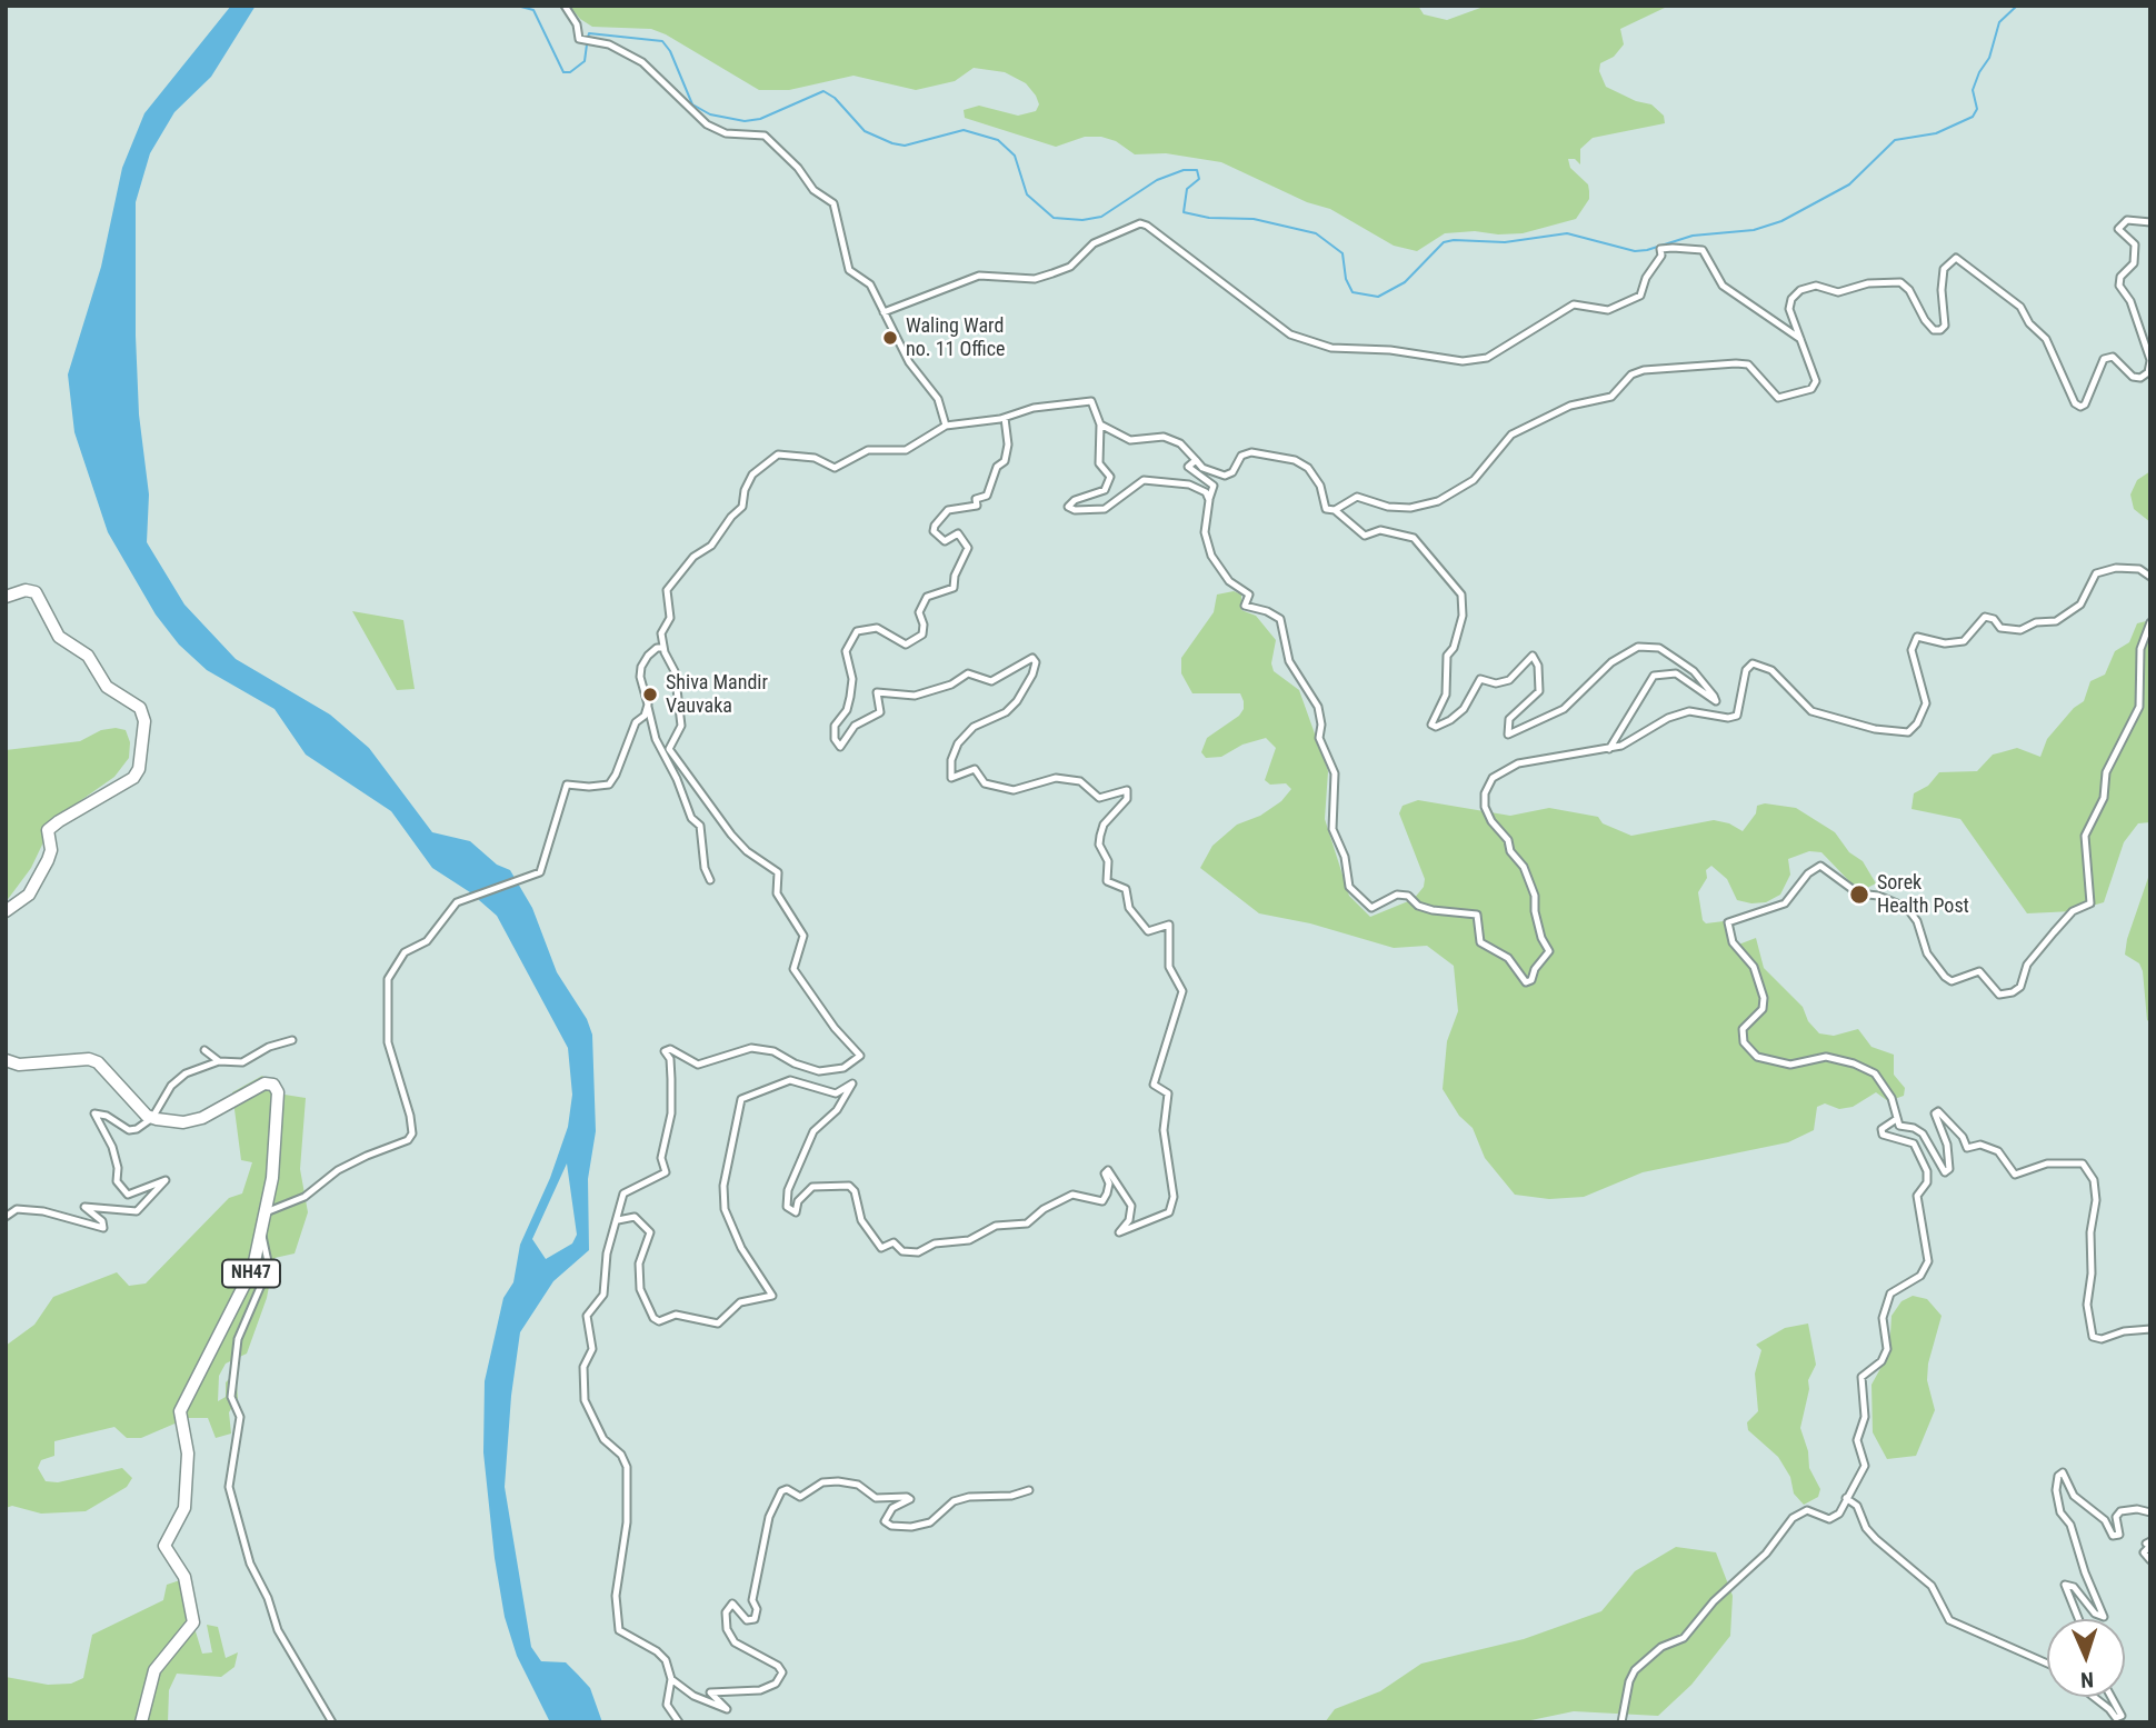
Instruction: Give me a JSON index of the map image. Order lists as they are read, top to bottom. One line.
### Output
{"streets":{"highway":["NH47"]},"places":["Waling Ward no. 11 Office","Shiva Mandir Vauvaka","Sorek Health Post"],"north":"bottom"}
